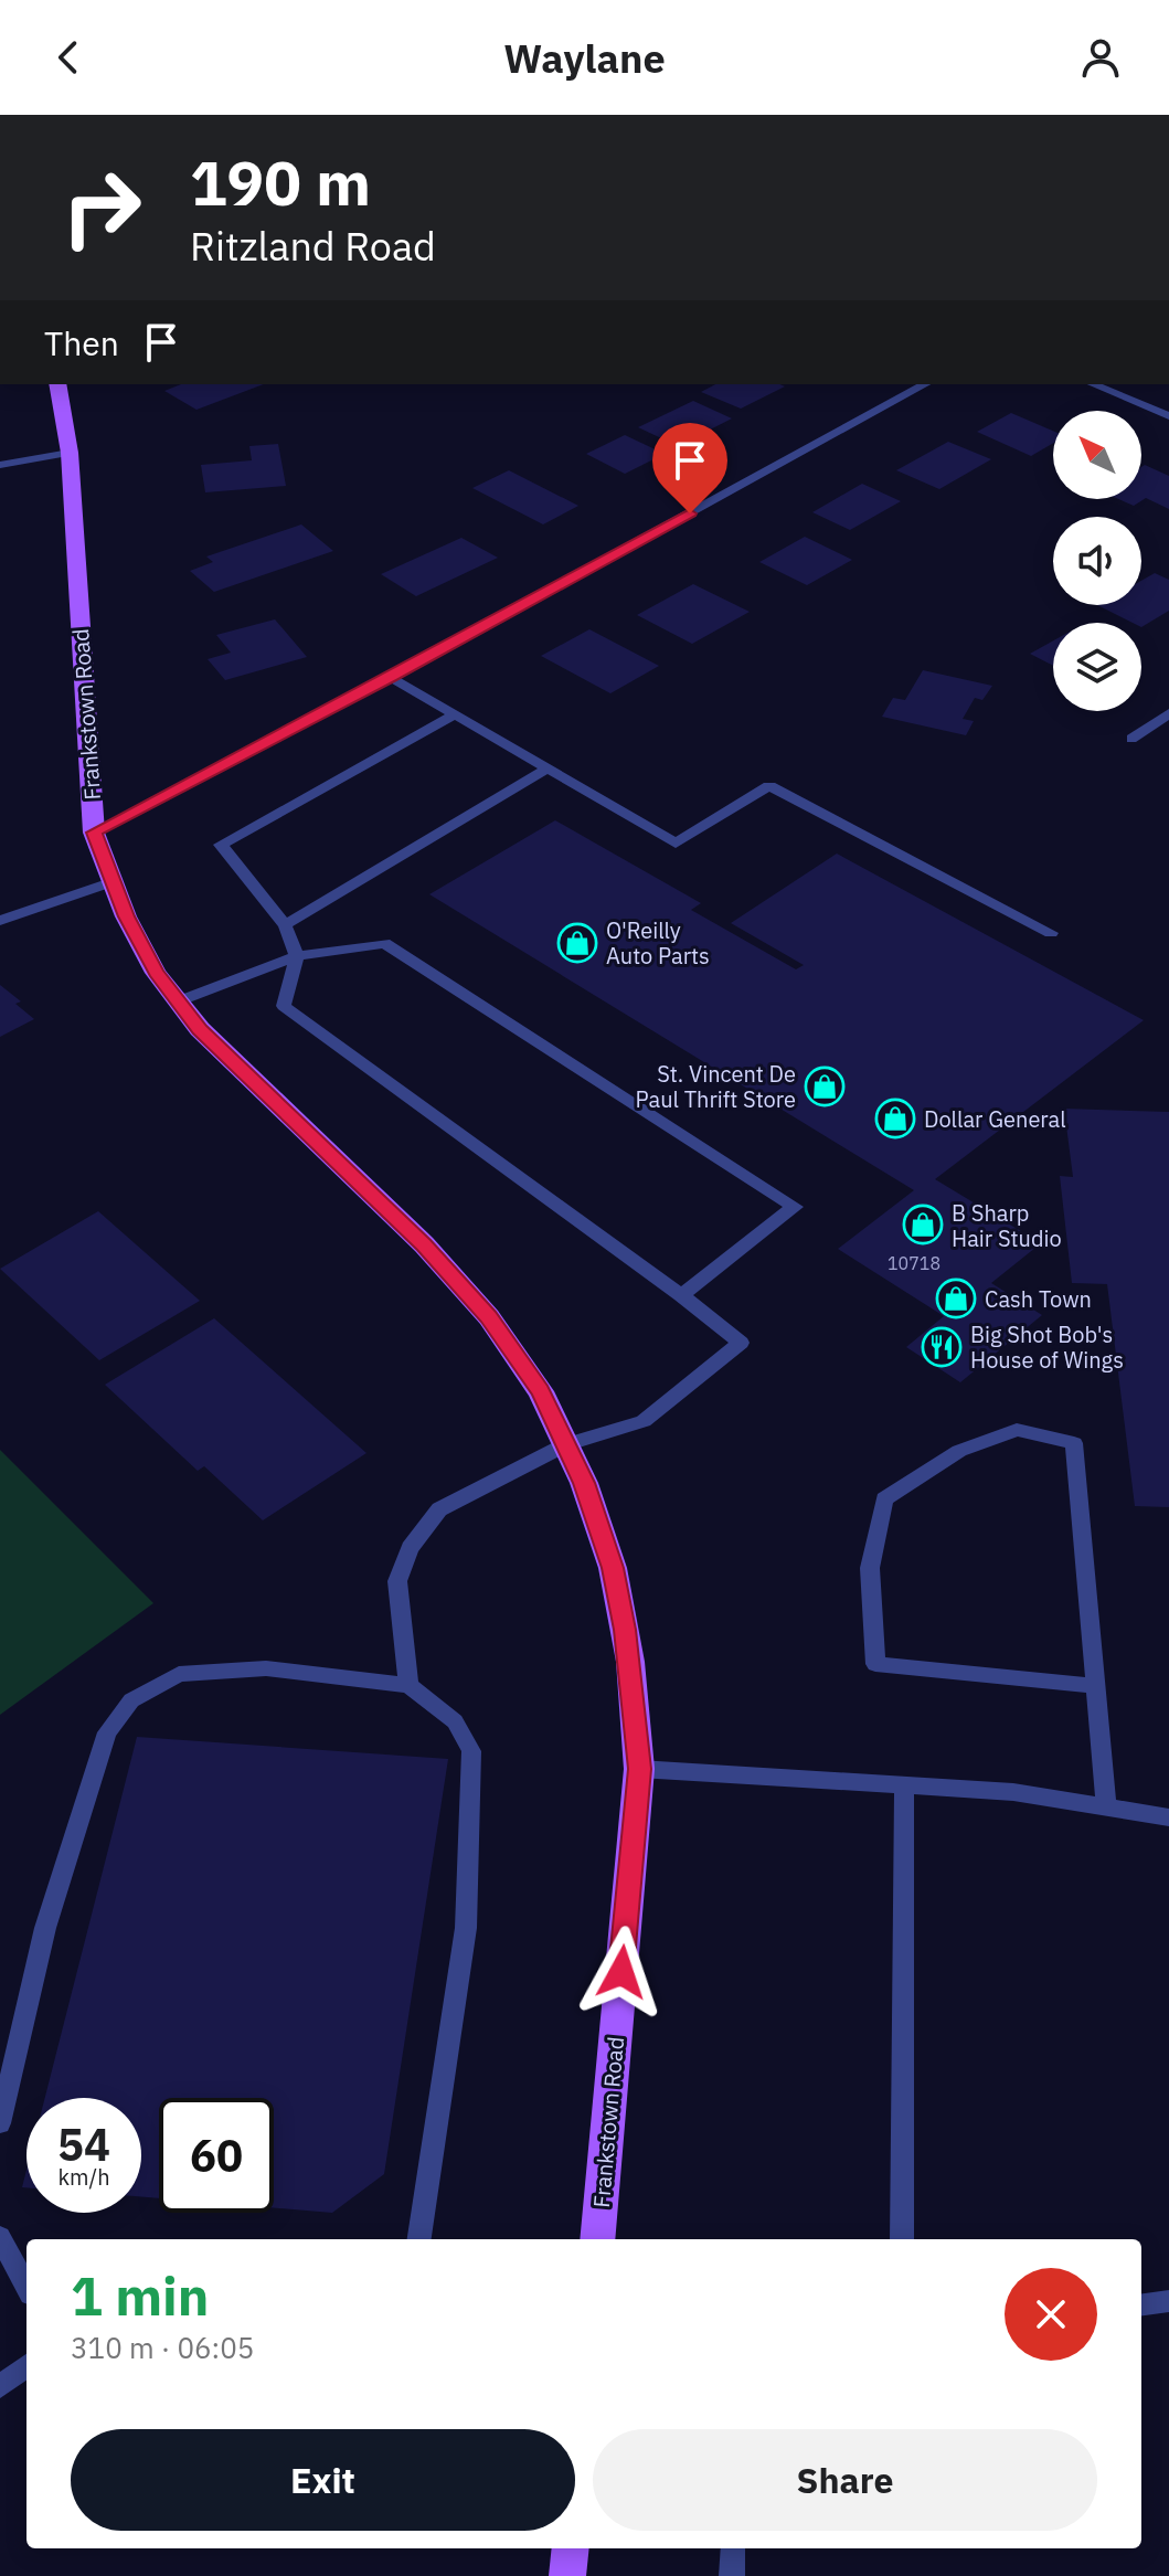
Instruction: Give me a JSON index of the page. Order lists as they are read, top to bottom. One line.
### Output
{"streets":{"main road":["Frankstown Road"]},"places":{"shop":["O'Reilly Auto Parts","St. Vincent De Paul Thrift Store","Dollar General","B Sharp Hair Studio","Cash Town"],"restaurant":["Big Shot Bob's House of Wings"]},"house_numbers":["10718"],"north":"top left","page":{"header":"Waylane","turn":["190 m","Ritzland Road"],"then":"Then","speed":"54 km/h","limit":"60","heading":["1 min","310 m · 06:05"],"buttons":["Exit","Share"]}}
